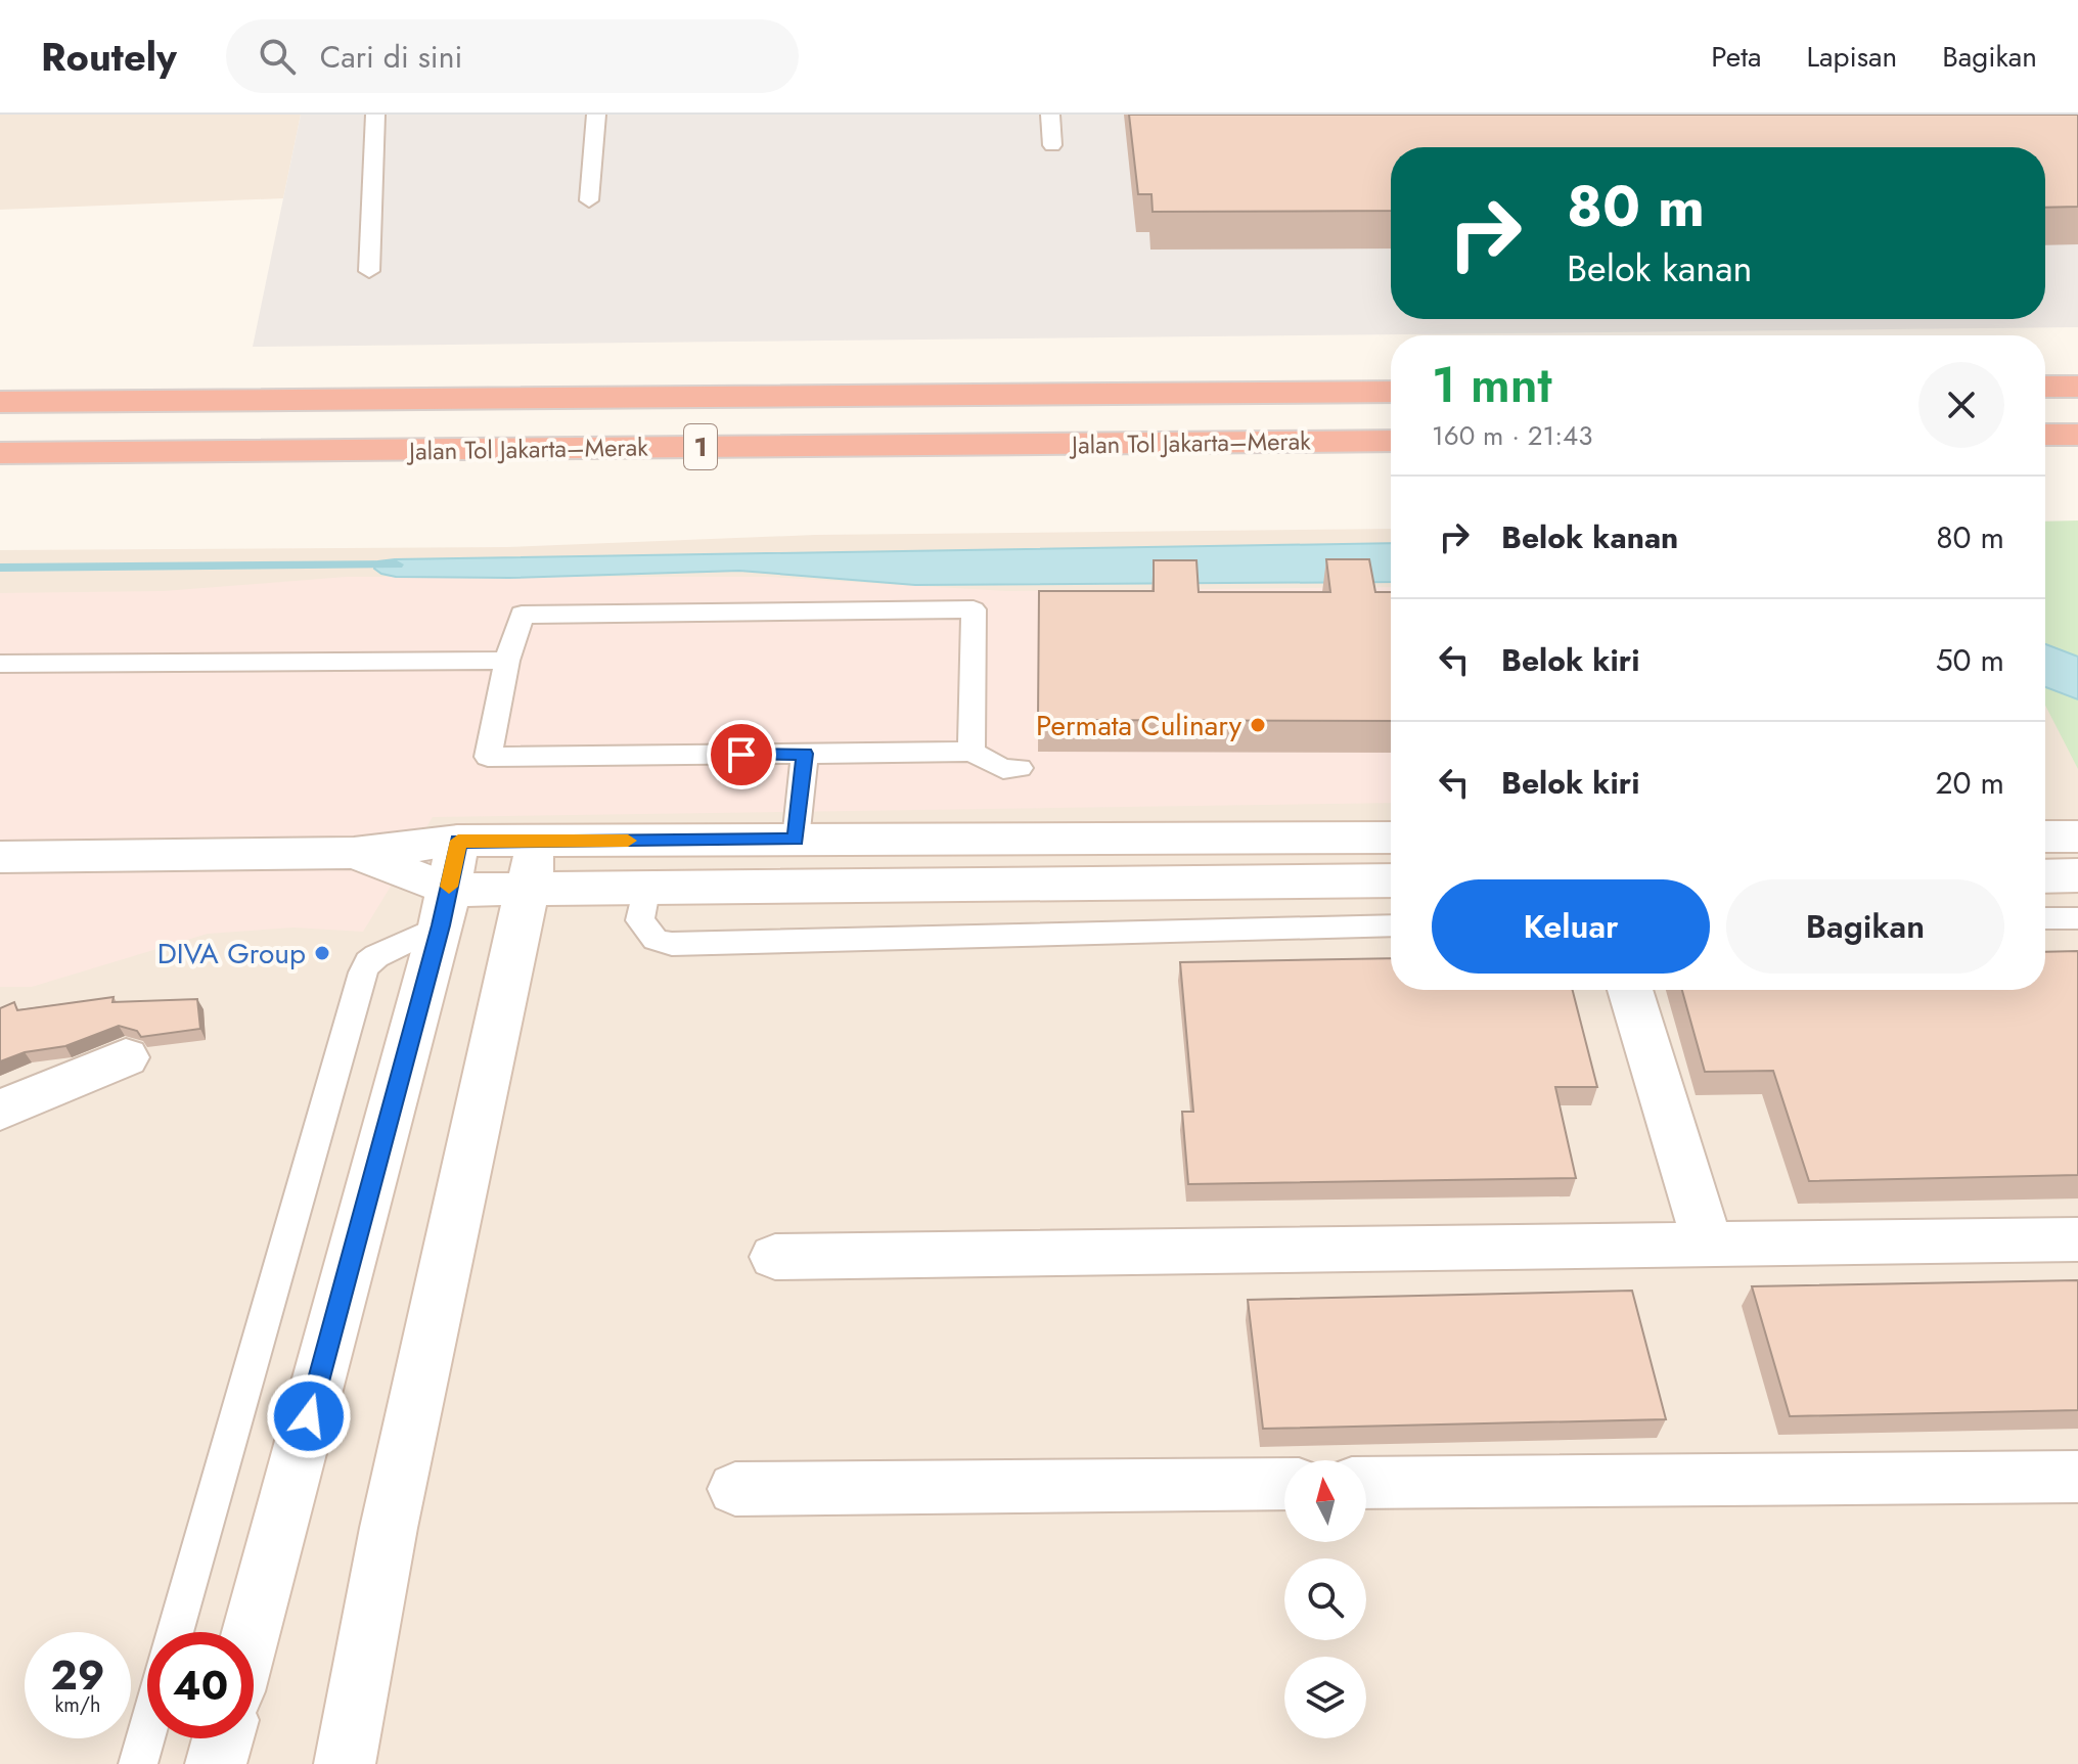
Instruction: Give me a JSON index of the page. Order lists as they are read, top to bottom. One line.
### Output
{"streets":{"highway":["Jalan Tol Jakarta–Merak","1"]},"places":["Permata Culinary","DIVA Group"],"north":"top","page":{"header":"Routely","search":"Cari di sini","nav":["Peta","Lapisan","Bagikan"],"turn":["80 m","Belok kanan"],"heading":["1 mnt","160 m · 21:43"],"list":[{"name":"Belok kanan","value":"80 m"},{"name":"Belok kiri","value":"50 m"},{"name":"Belok kiri","value":"20 m"}],"buttons":["Keluar","Bagikan"],"speed":"29 km/h","limit":"40"}}
